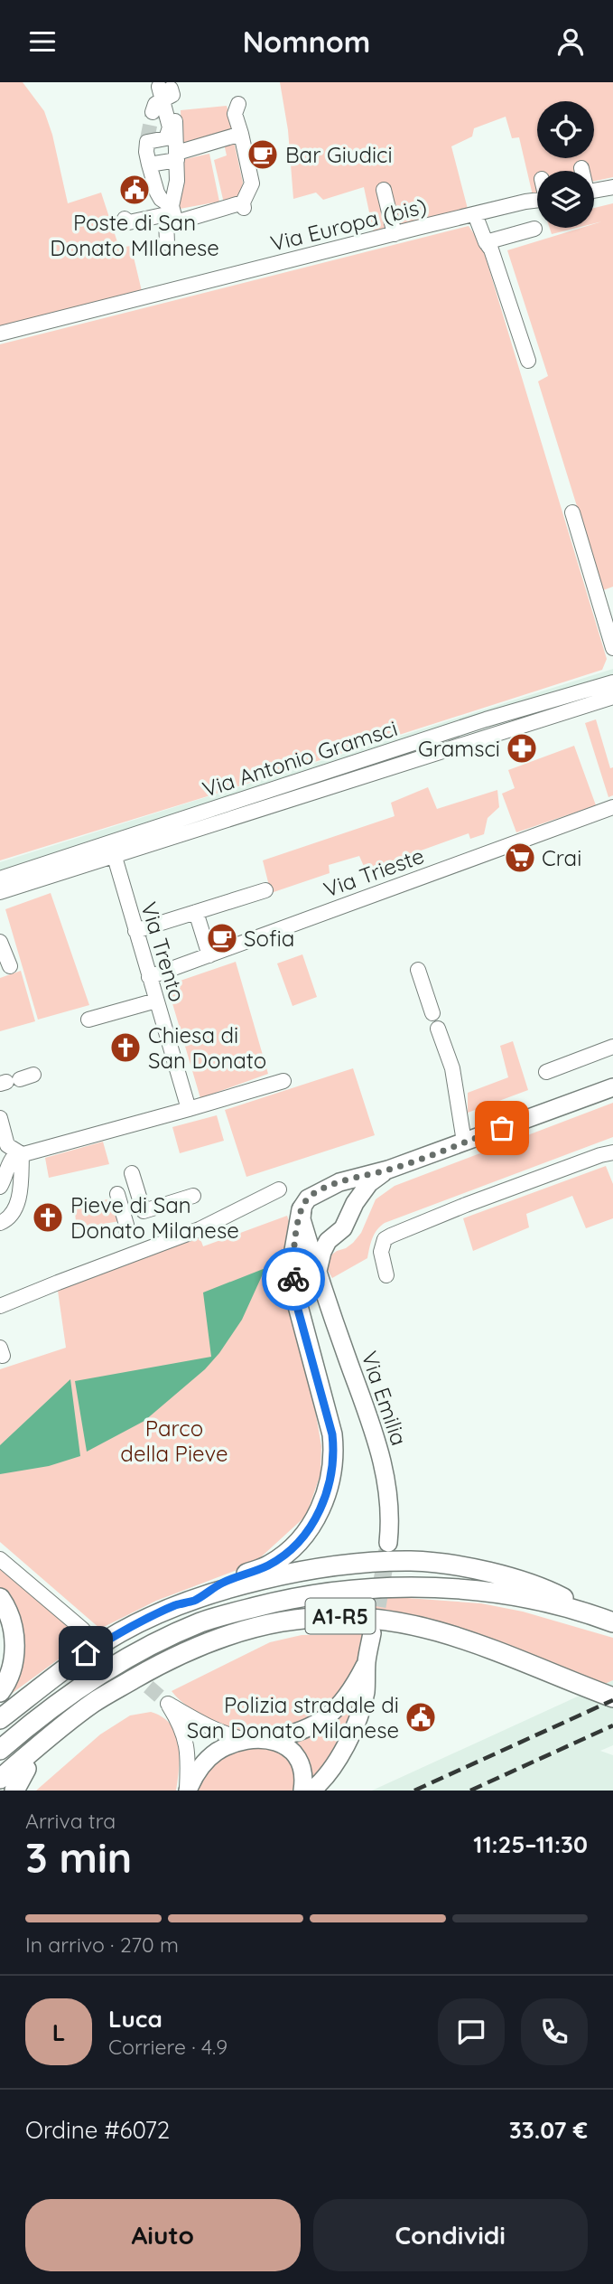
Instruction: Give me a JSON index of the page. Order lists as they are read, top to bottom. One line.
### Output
{"streets":{"highway":["A1-R5"],"main road":["Via Emilia"],"street":["Via Europa (bis)","Via Antonio Gramsci","Via Trieste","Via Trento"]},"crossings":[["Via Antonio Gramsci","Via Trento"],["Via Trieste","Via Trento"]],"parks":["Parco della Pieve"],"places":{"cafe":["Bar Giudici","Sofia"],"public building":["Poste di San Donato MIlanese","Polizia stradale di San Donato Milanese"],"pharmacy":["Gramsci"],"supermarket":["Crai"],"church":["Chiesa di San Donato","Pieve di San Donato Milanese"]},"page":{"header":"Nomnom","heading":["3 min","Arriva tra","11:25–11:30"],"panel":["Luca","Corriere · 4.9","Ordine #6072","33.07 €"],"bar":"In arrivo · 270 m","round":"L","buttons":["Aiuto","Condividi"]}}
